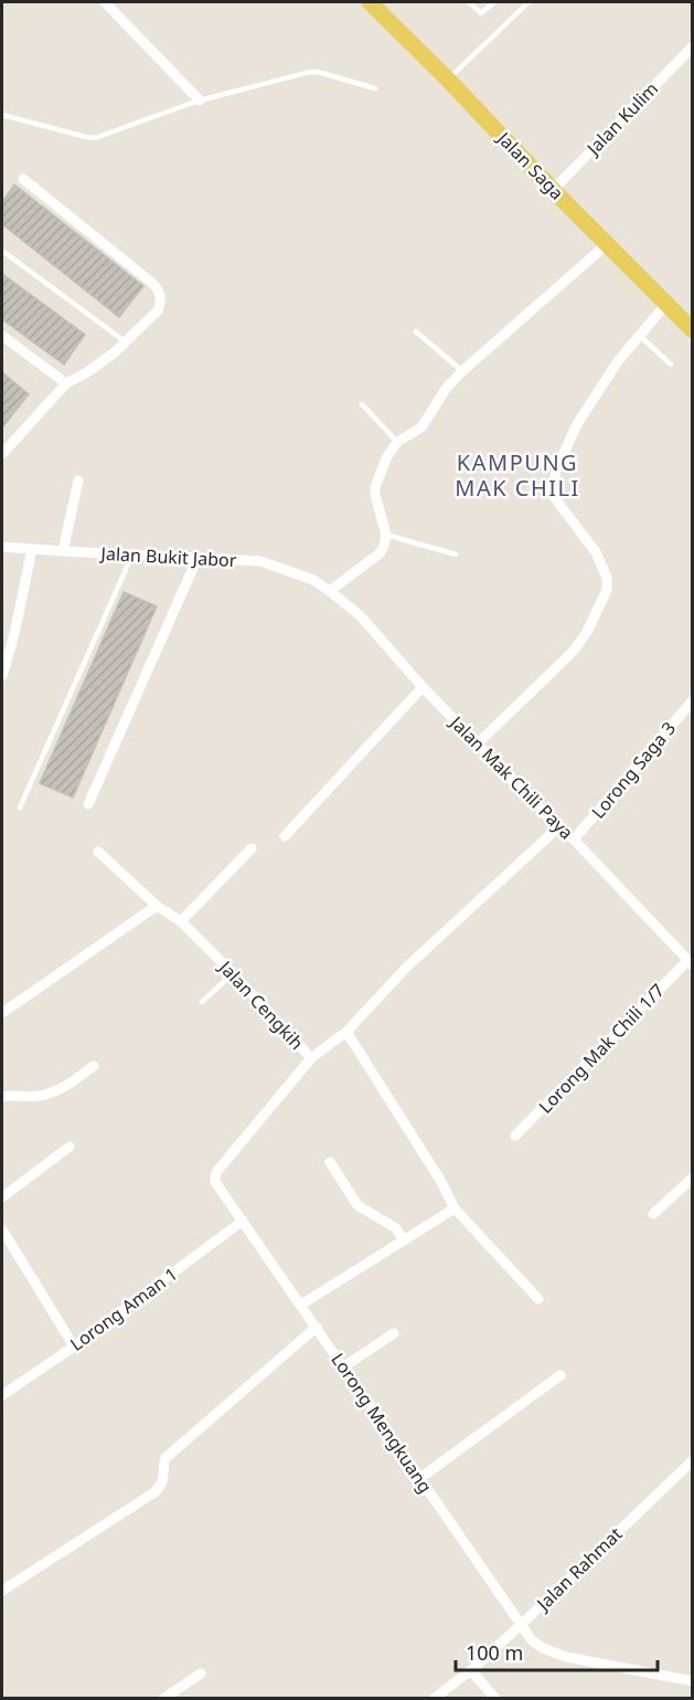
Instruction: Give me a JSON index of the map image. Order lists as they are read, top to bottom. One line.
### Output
{"streets":{"main road":["Jalan Saga"],"street":["Jalan Kulim","Jalan Bukit Jabor","Lorong Saga 3","Jalan Mak Chili Paya","Jalan Cengkih","Lorong Mak Chili 1/7","Lorong Aman 1","Lorong Mengkuang","Jalan Rahmat"]},"crossings":[["Jalan Kulim","Jalan Saga"],["Jalan Bukit Jabor","Jalan Mak Chili Paya"],["Lorong Saga 3","Jalan Mak Chili Paya"],["Jalan Mak Chili Paya","Jalan Cengkih"],["Jalan Mak Chili Paya","Lorong Mak Chili 1/7"],["Jalan Cengkih","Lorong Mengkuang"],["Lorong Aman 1","Lorong Mengkuang"],["Lorong Mengkuang","Jalan Rahmat"]],"districts":["KAMPUNG MAK CHILI"],"scale_bar":"100 m"}
